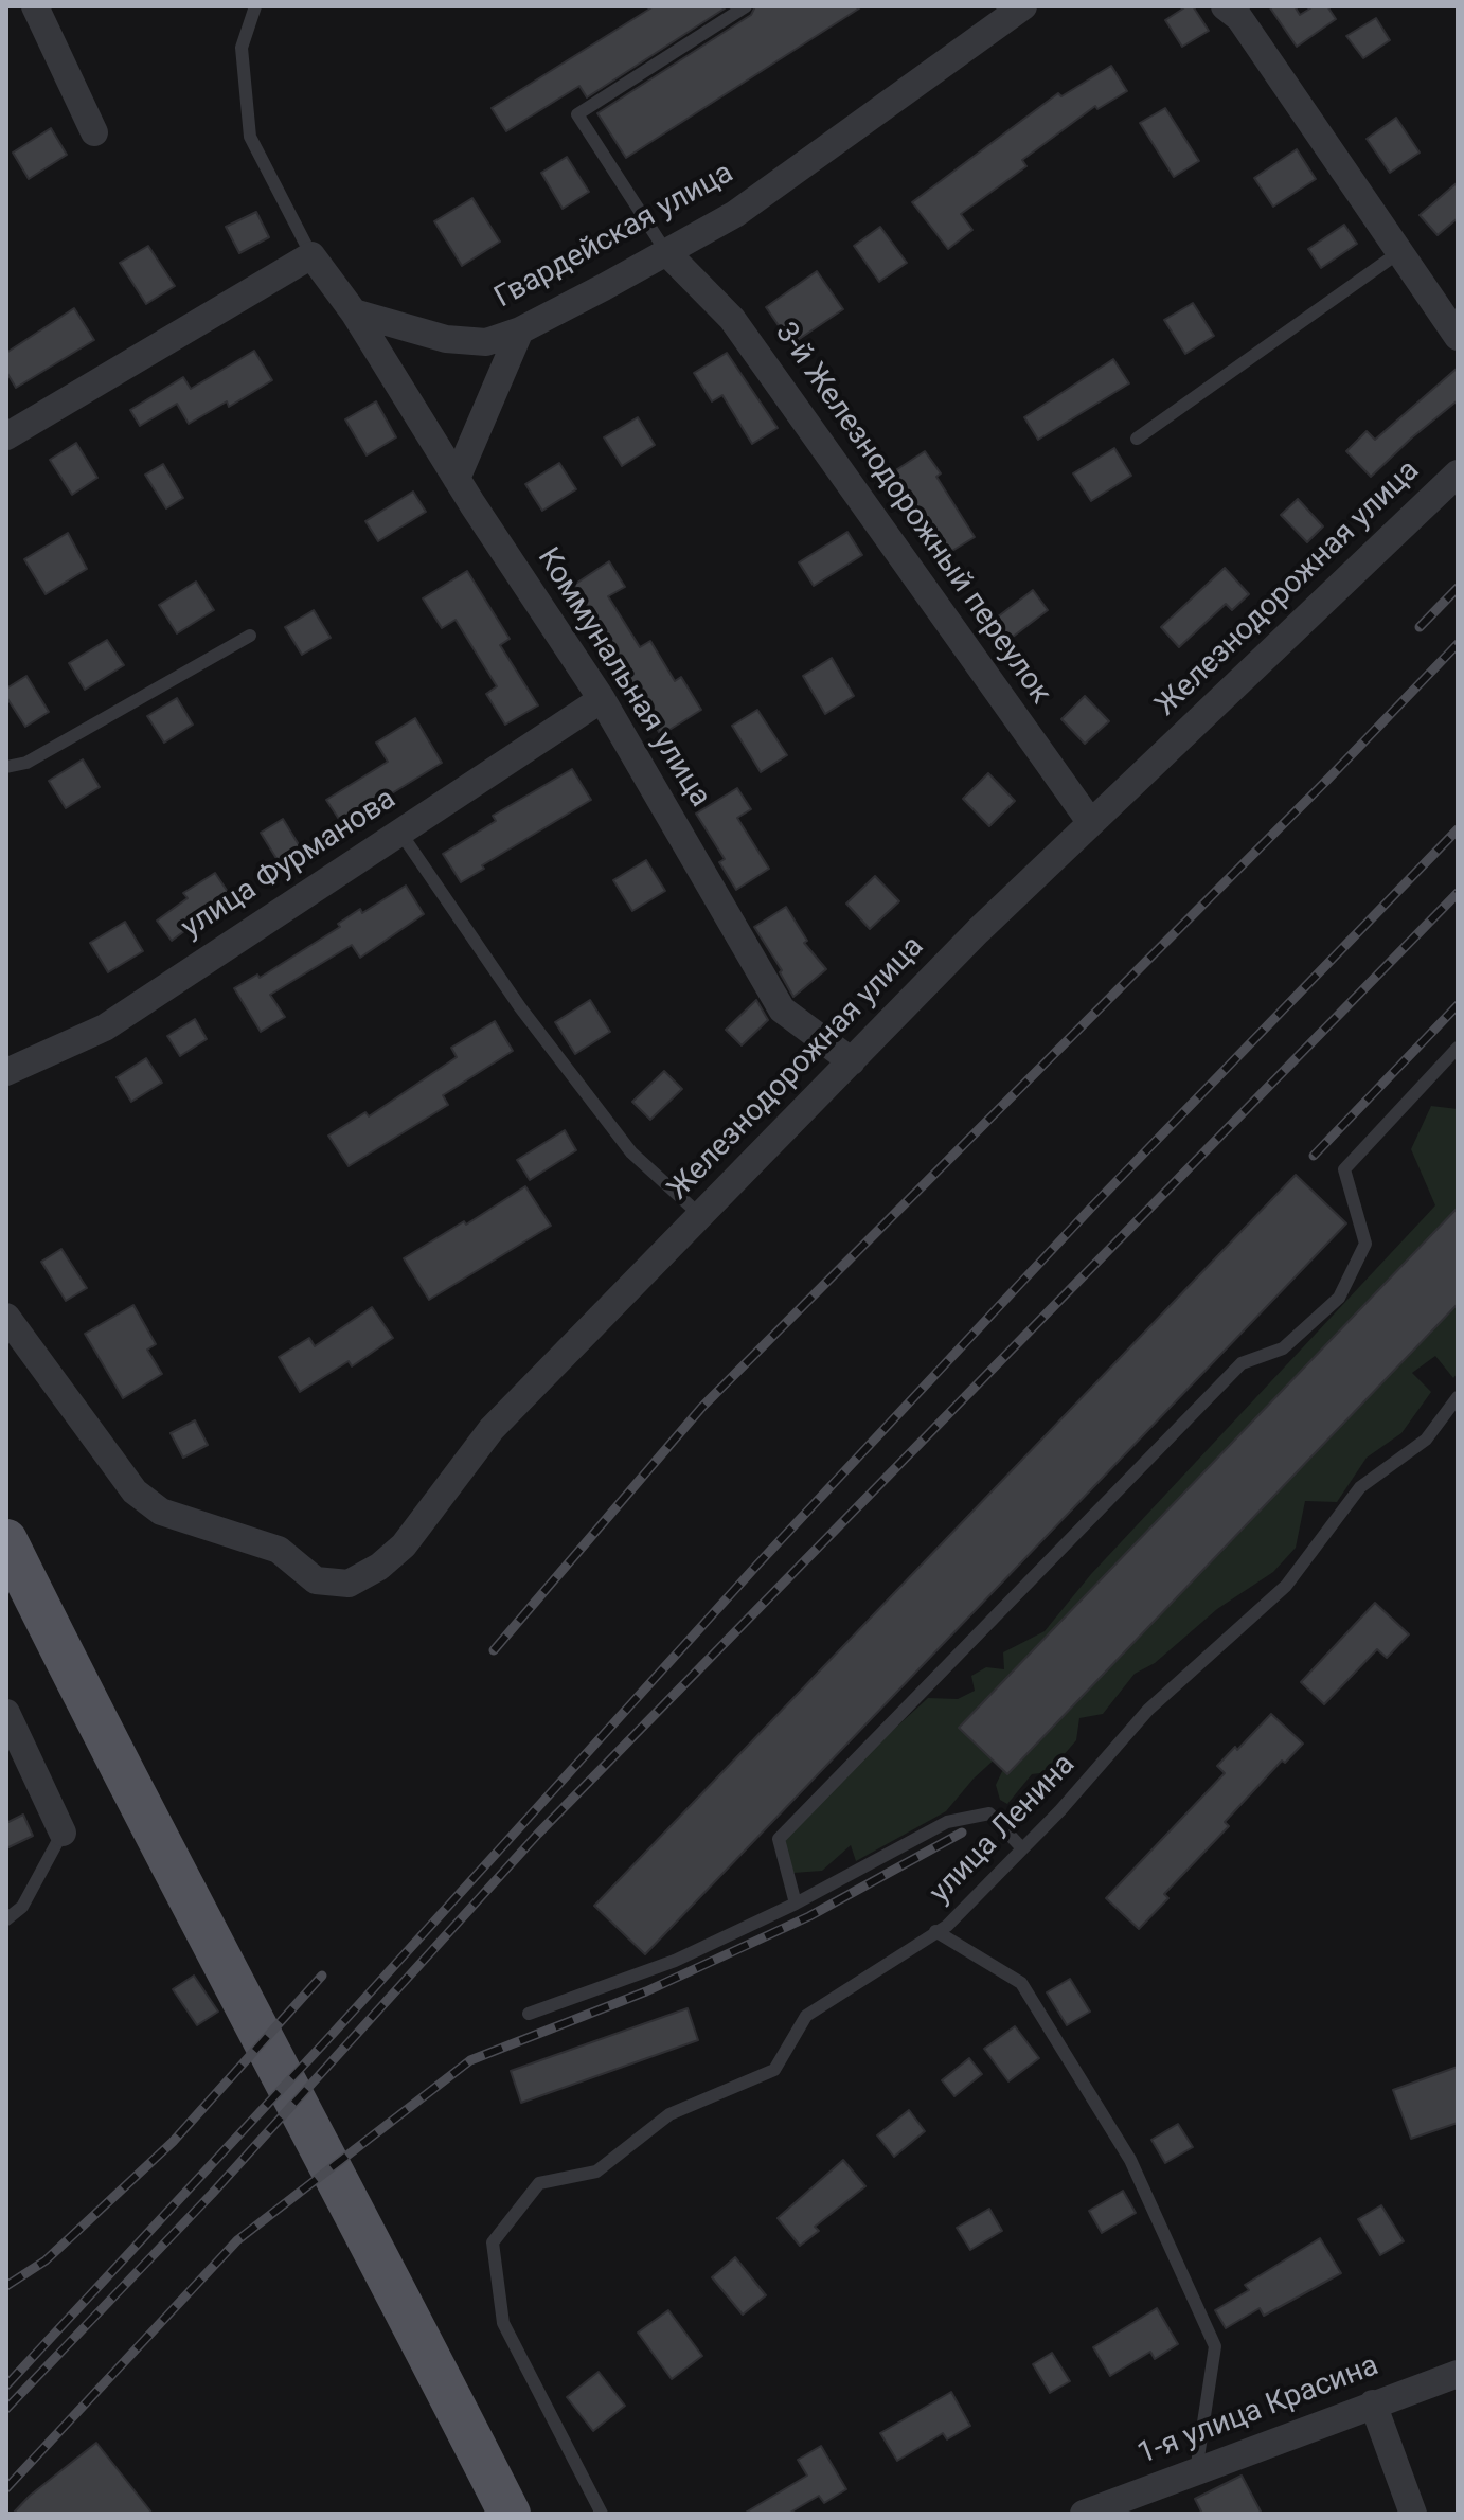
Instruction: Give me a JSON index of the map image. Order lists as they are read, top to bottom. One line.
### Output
{"streets":{"street":["Гвардейская улица","3-й Железнодорожный переулок","Железнодорожная улица","Коммунальная улица","улица Фурманова","1-я улица Красина"],"lane":["улица Ленина"]},"crossings":[["Гвардейская улица","3-й Железнодорожный переулок"],["Гвардейская улица","Коммунальная улица"],["3-й Железнодорожный переулок","Железнодорожная улица"],["Железнодорожная улица","Коммунальная улица"],["Коммунальная улица","улица Фурманова"]]}
